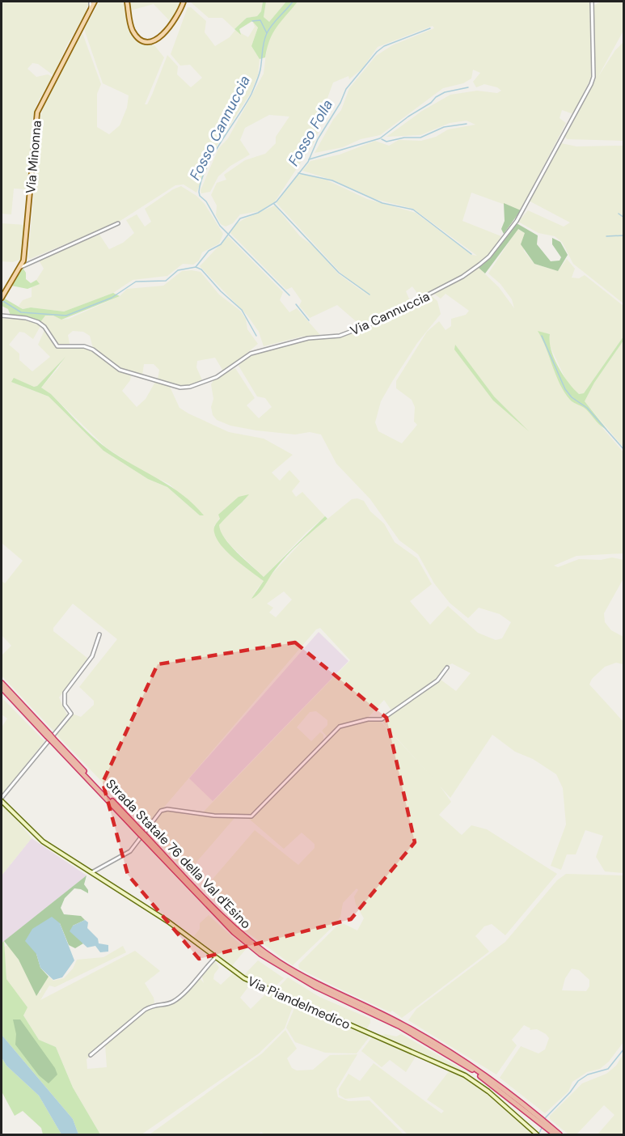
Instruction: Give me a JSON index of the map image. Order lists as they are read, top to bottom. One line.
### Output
{"streets":{"highway":["Strada Statale 76 della Val d'Esino"],"main road":["Via Minonna","Via Piandelmedico"],"street":["Via Cannuccia"]},"water":["Fosso Cannuccia","Fosso Folla"]}
